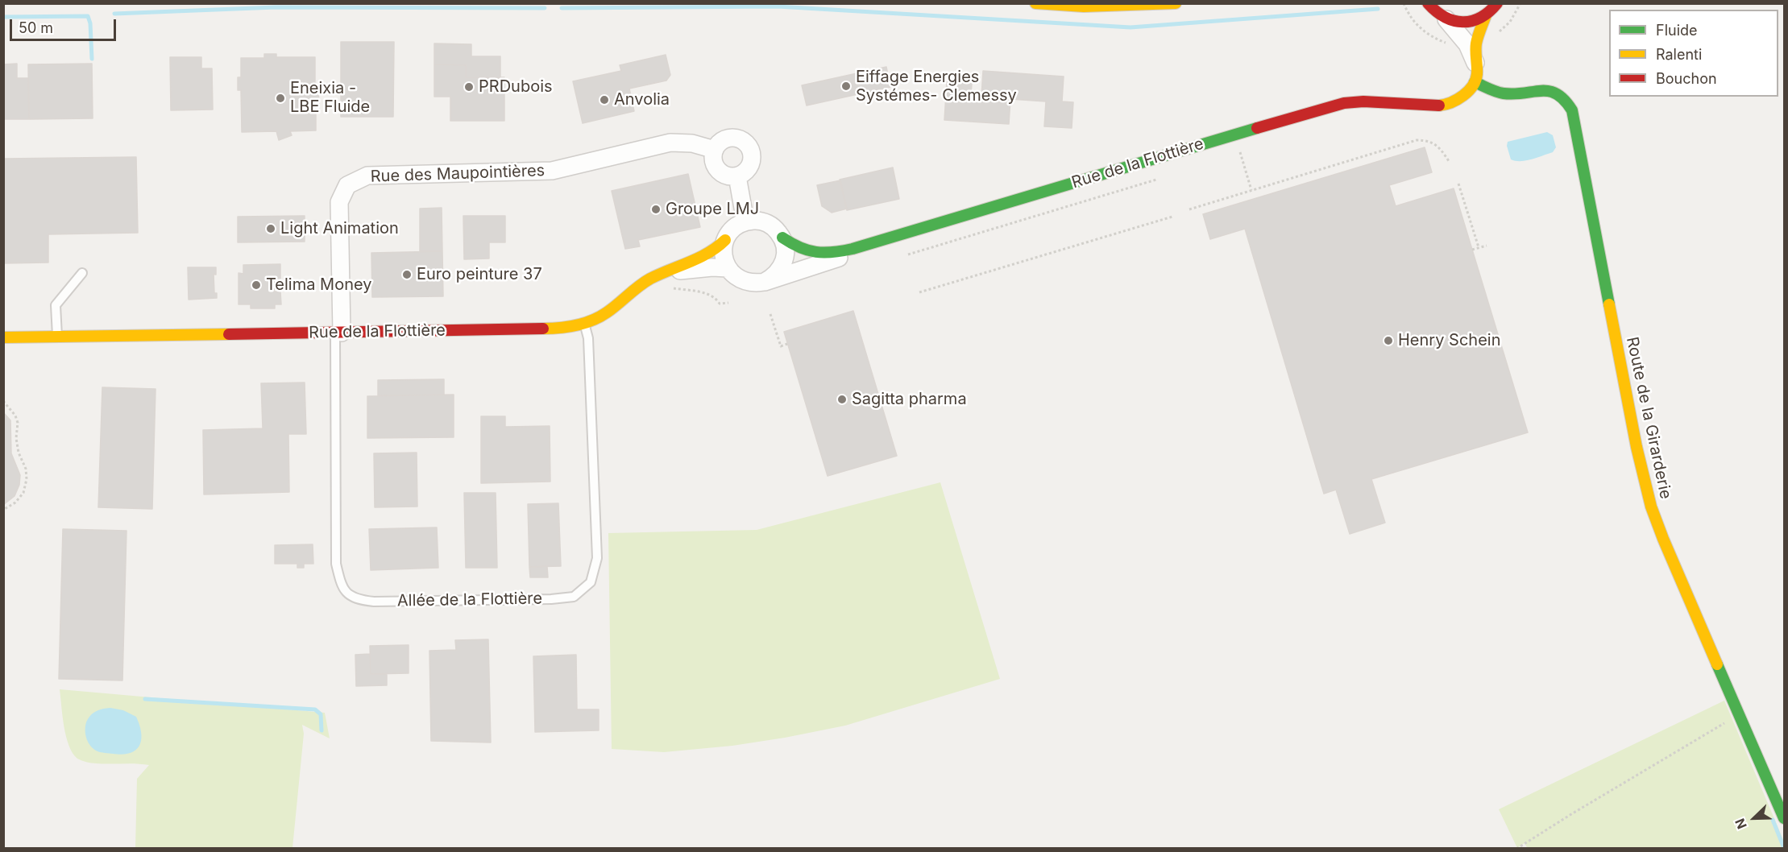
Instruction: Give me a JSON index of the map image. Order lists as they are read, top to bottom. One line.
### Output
{"streets":{"street":["Rue de la Flottière","Rue des Maupointières","Route de la Girarderie"],"lane":["Allée de la Flottière"]},"crossings":[["Rue de la Flottière","Rue des Maupointières"],["Rue de la Flottière","Route de la Girarderie"],["Rue de la Flottière","Allée de la Flottière"],["Rue des Maupointières","Allée de la Flottière"]],"places":["Eiffage Energies Systémes- Clemessy","PRDubois","Eneixia - LBE Fluide","Anvolia","Groupe LMJ","Light Animation","Euro peinture 37","Telima Money","Henry Schein","Sagitta pharma"],"legend":["Fluide","Ralenti","Bouchon"],"scale_bar":"50 m","north":"bottom left"}
